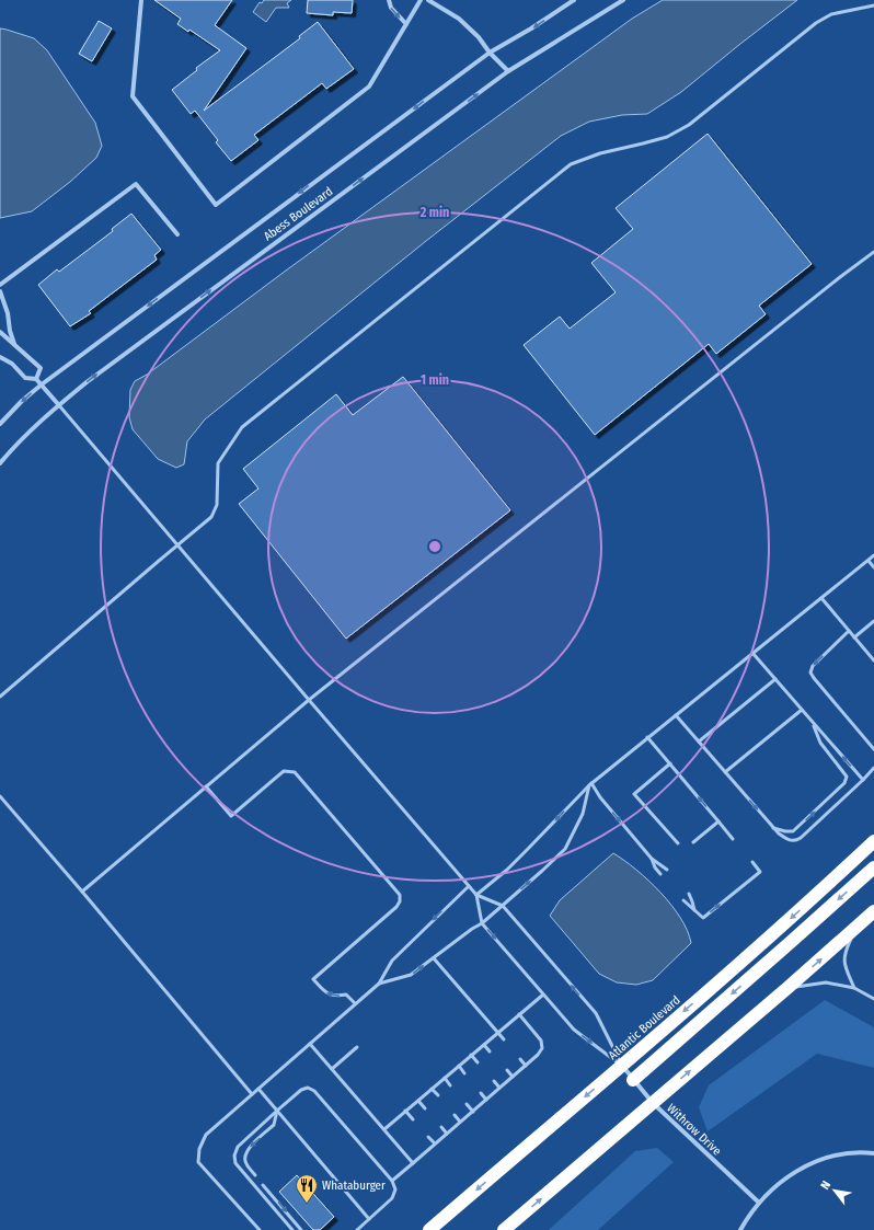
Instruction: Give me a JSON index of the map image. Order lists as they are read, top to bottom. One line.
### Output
{"streets":{"highway":["Atlantic Boulevard"],"street":["Abess Boulevard","Withrow Drive"]},"crossings":[["Atlantic Boulevard","Withrow Drive"]],"places":{"restaurant":["Whataburger"]},"north":"top left","rings":["2 min","1 min"]}
